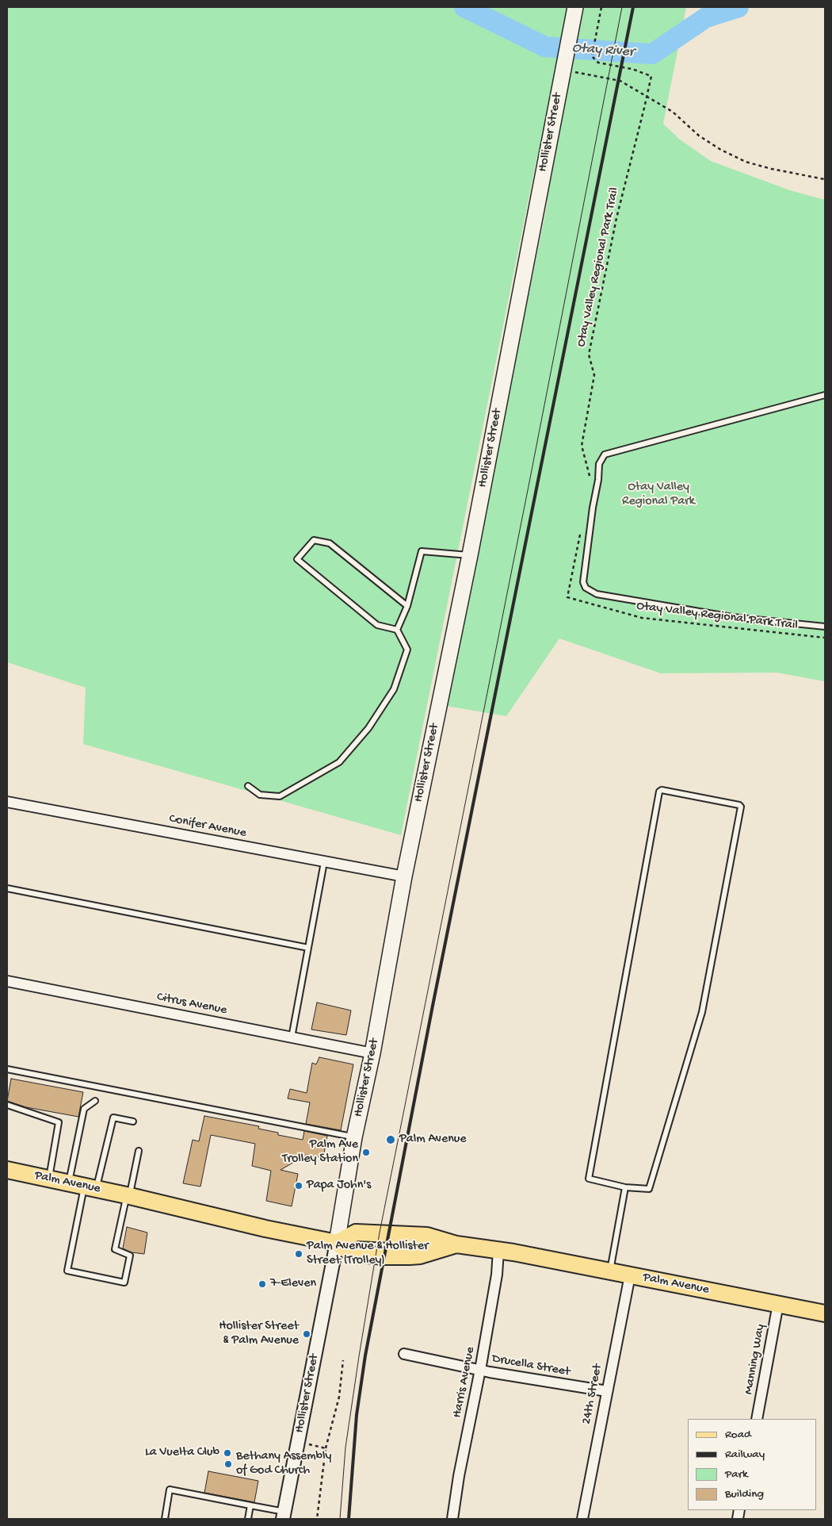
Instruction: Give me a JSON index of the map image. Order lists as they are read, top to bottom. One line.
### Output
{"streets":{"main road":["Hollister Street","Palm Avenue"],"street":["Conifer Avenue","Citrus Avenue","Manning Way","Drucella Street","Harris Avenue","24th Street"],"path":["Otay Valley Regional Park Trail"]},"crossings":[["Hollister Street","Conifer Avenue"],["Hollister Street","Citrus Avenue"],["Hollister Street","Palm Avenue"],["Palm Avenue","Manning Way"],["Palm Avenue","Harris Avenue"],["Palm Avenue","24th Street"],["Drucella Street","Harris Avenue"],["Drucella Street","24th Street"]],"water":["Otay River"],"parks":["Otay Valley Regional Park"],"places":["Palm Avenue","Palm Ave Trolley Station","Papa John's","Palm Avenue & Hollister Street (Trolley)","7-Eleven","Hollister Street & Palm Avenue","La Vuelta Club","Bethany Assembly of God Church"],"legend":["Road","Railway","Park","Building"]}
